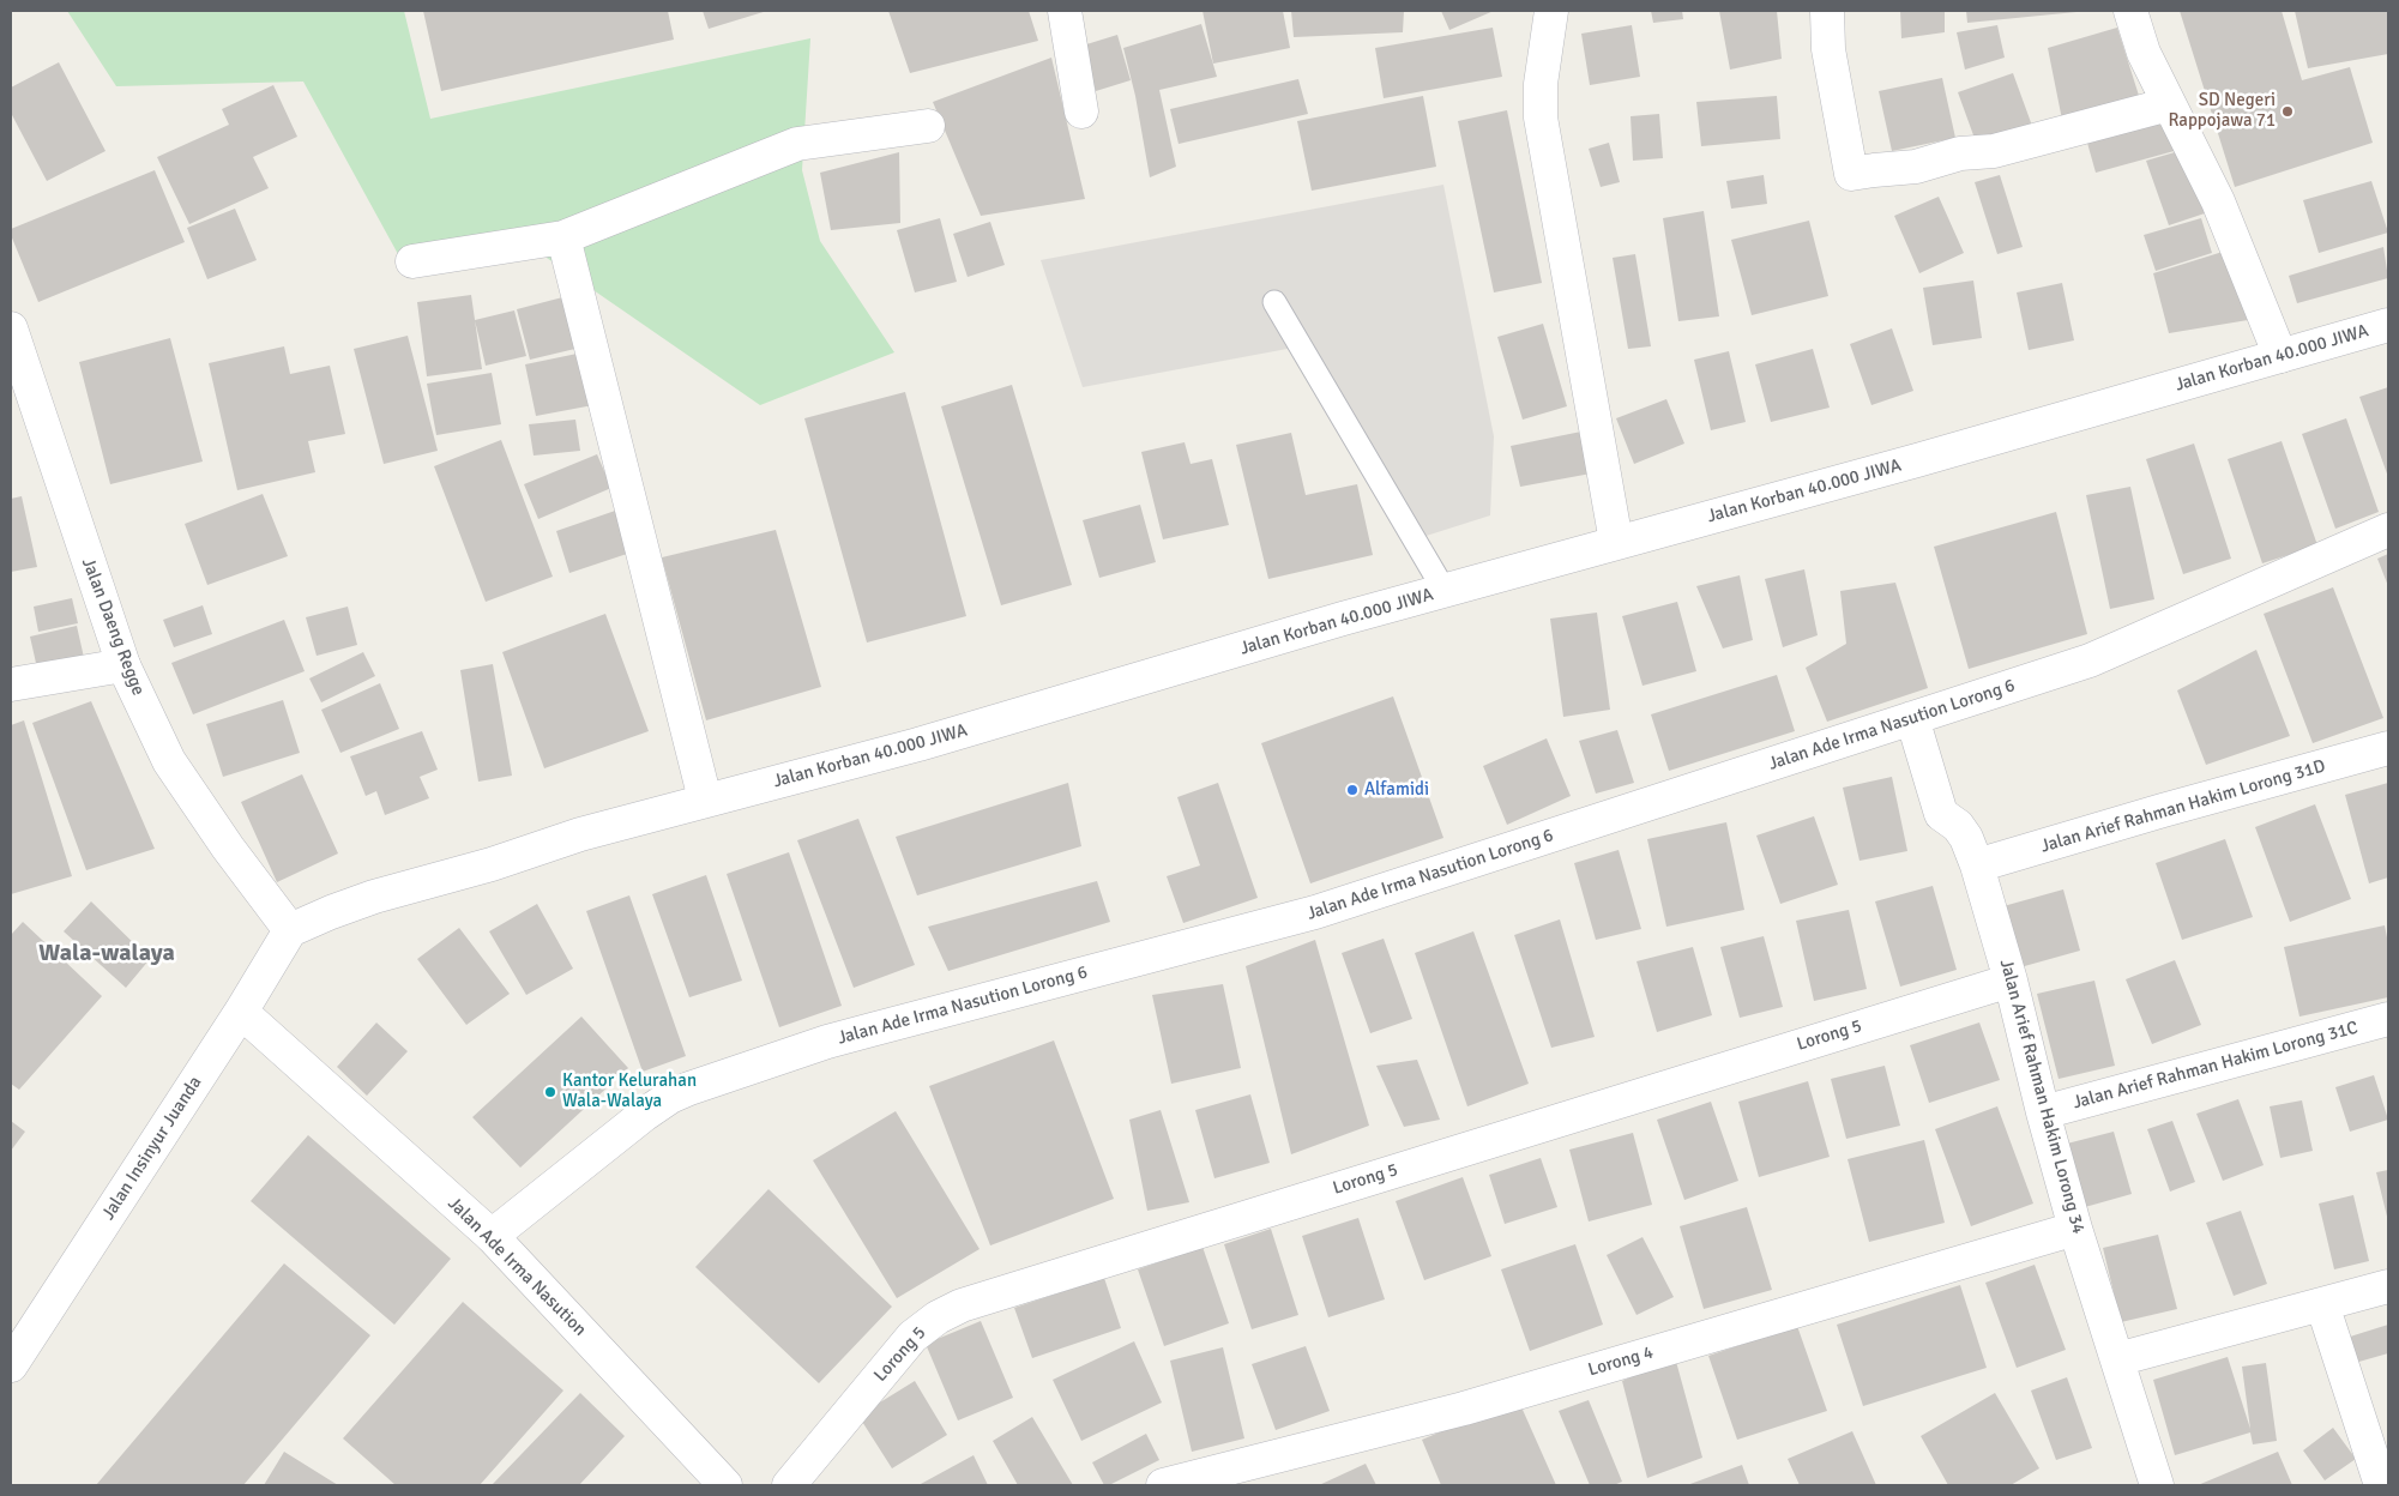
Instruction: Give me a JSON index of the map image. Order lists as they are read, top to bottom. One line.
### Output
{"streets":{"street":["Jalan Korban 40.000 JIWA","Jalan Daeng Regge","Jalan Ade Irma Nasution Lorong 6","Jalan Arief Rahman Hakim Lorong 31D","Lorong 5","Jalan Arief Rahman Hakim Lorong 31C","Jalan Arief Rahman Hakim Lorong 34","Jalan Insinyur Juanda","Jalan Ade Irma Nasution","Lorong 4"]},"crossings":[["Jalan Korban 40.000 JIWA","Jalan Daeng Regge"],["Jalan Korban 40.000 JIWA","Jalan Insinyur Juanda"],["Jalan Daeng Regge","Jalan Insinyur Juanda"],["Jalan Ade Irma Nasution Lorong 6","Jalan Arief Rahman Hakim Lorong 34"],["Jalan Ade Irma Nasution Lorong 6","Jalan Ade Irma Nasution"],["Jalan Arief Rahman Hakim Lorong 31D","Jalan Arief Rahman Hakim Lorong 34"],["Lorong 5","Jalan Arief Rahman Hakim Lorong 34"],["Jalan Arief Rahman Hakim Lorong 31C","Jalan Arief Rahman Hakim Lorong 34"],["Jalan Arief Rahman Hakim Lorong 34","Lorong 4"],["Jalan Insinyur Juanda","Jalan Ade Irma Nasution"]],"districts":["Wala-walaya"],"places":["SD Negeri Rappojawa 71","Alfamidi","Kantor Kelurahan Wala-Walaya"]}
